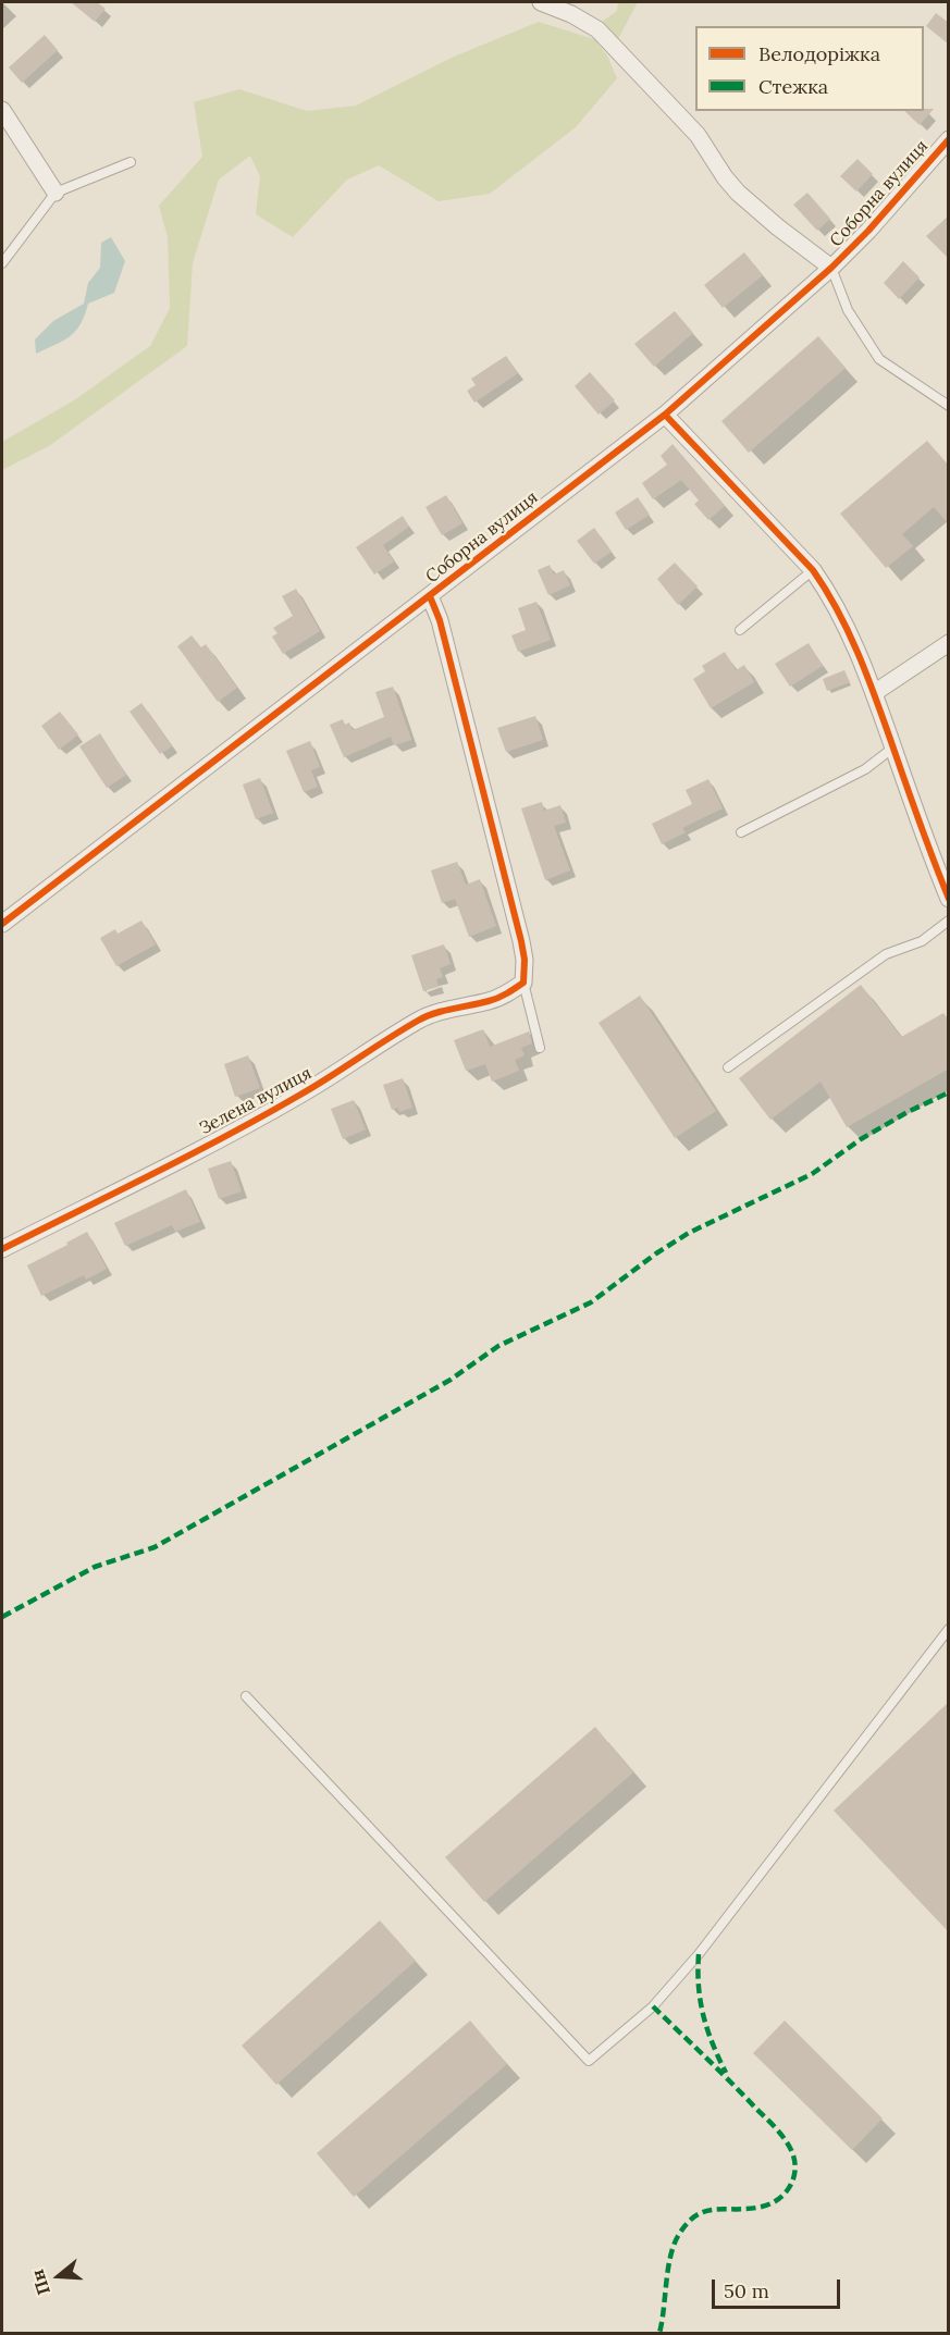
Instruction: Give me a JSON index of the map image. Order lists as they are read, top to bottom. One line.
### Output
{"streets":{"street":["Соборна вулиця","Зелена вулиця"]},"legend":["Велодоріжка","Стежка"],"scale_bar":"50 m","north":"left"}
